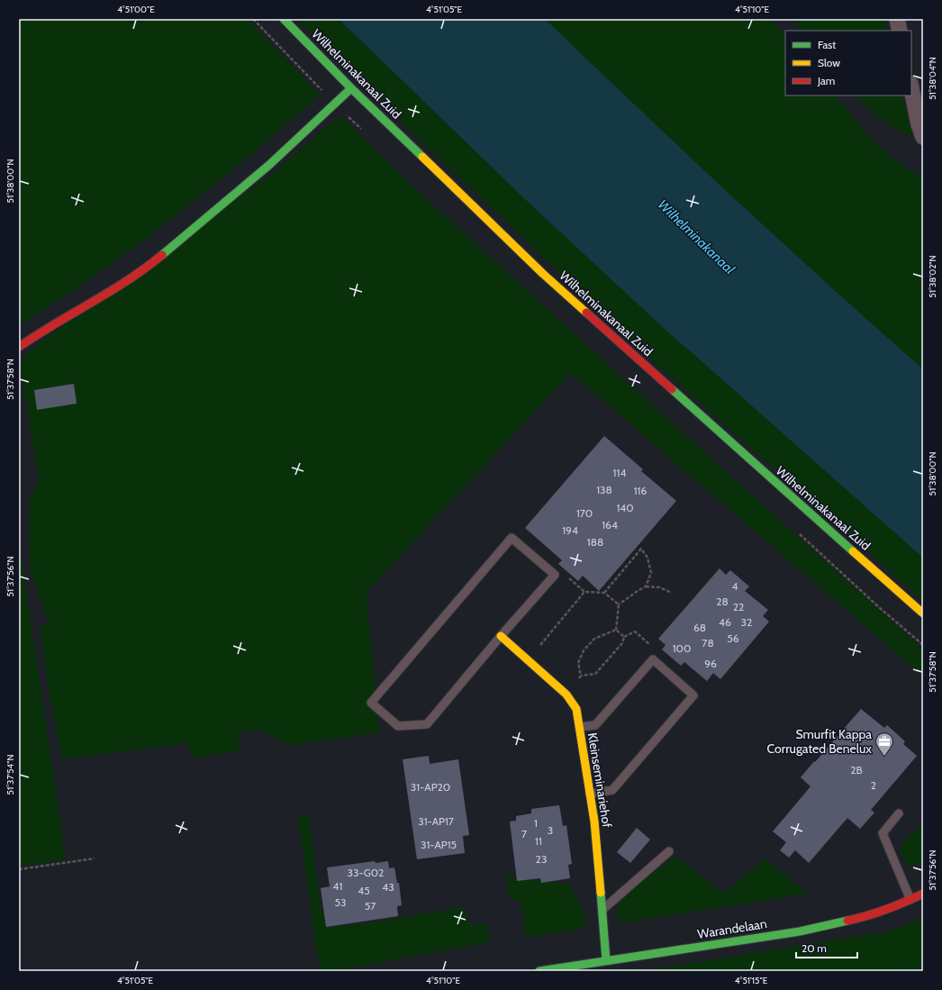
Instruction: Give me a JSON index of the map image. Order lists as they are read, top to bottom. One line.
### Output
{"streets":{"street":["Wilhelminakanaal Zuid","Kleinseminariehof","Warandelaan"]},"crossings":[["Kleinseminariehof","Warandelaan"]],"water":["Wilhelminakanaal"],"places":{"office":["Smurfit Kappa Corrugated Benelux"]},"house_numbers":["114","138","116","140","170","164","194","188","4","28","22","46","32","68","56","78","100","96","2B","2","31-AP20","31-AP17","1","3","7","11","31-AP15","23","33-G02","41","43","45","53","57"],"legend":["Fast","Slow","Jam"],"scale_bar":"20 m","coordinates":["4°51'00\"E","4°51'05\"E","4°51'10\"E","51°38'04\"N","51°38'00\"N","51°38'02\"N","51°37'58\"N","51°37'56\"N","51°37'54\"N","4°51'15\"E"]}
